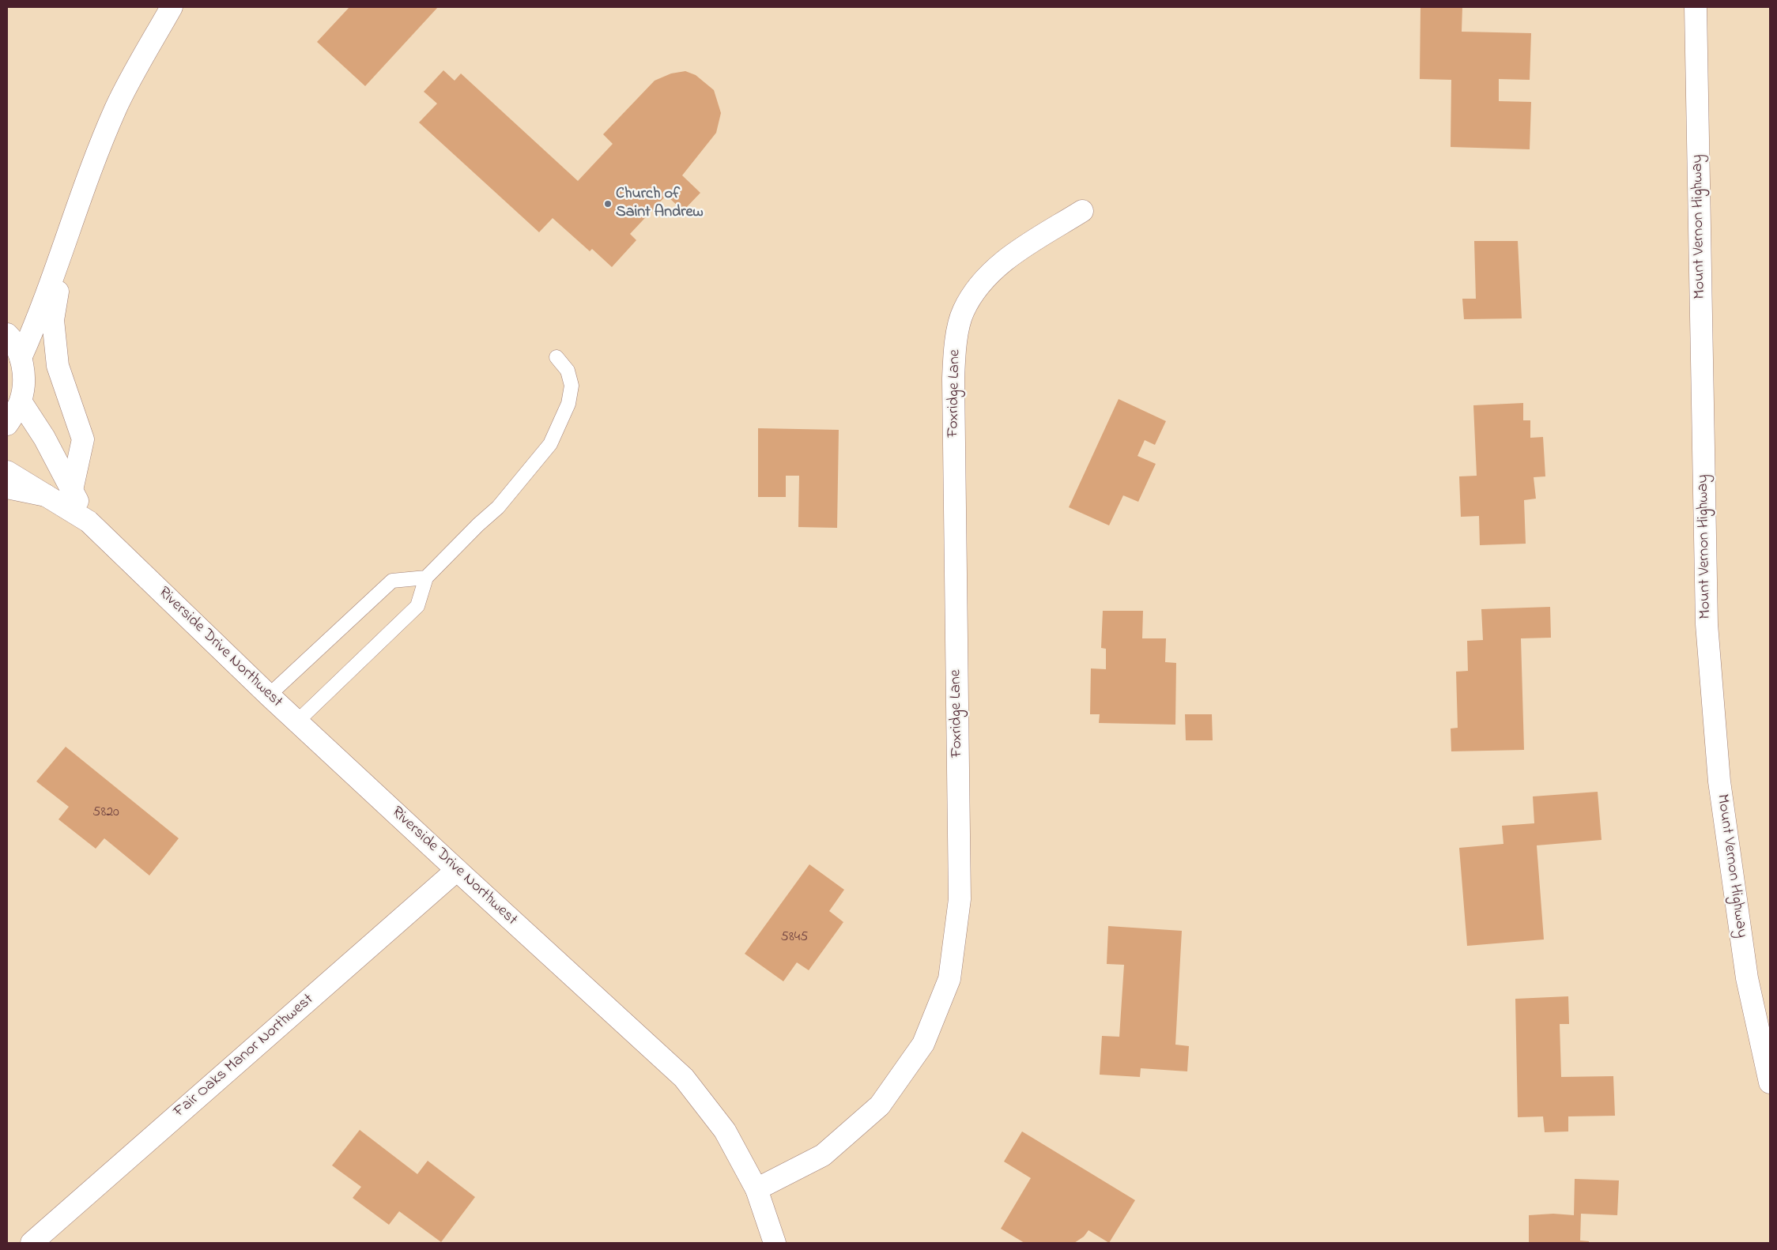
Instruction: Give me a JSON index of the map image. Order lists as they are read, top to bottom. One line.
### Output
{"streets":{"main road":["Mount Vernon Highway","Foxridge Lane","Riverside Drive Northwest","Fair Oaks Manor Northwest"]},"crossings":[["Foxridge Lane","Riverside Drive Northwest"],["Riverside Drive Northwest","Fair Oaks Manor Northwest"]],"places":["Church of Saint Andrew"],"house_numbers":["5820","5845"]}
